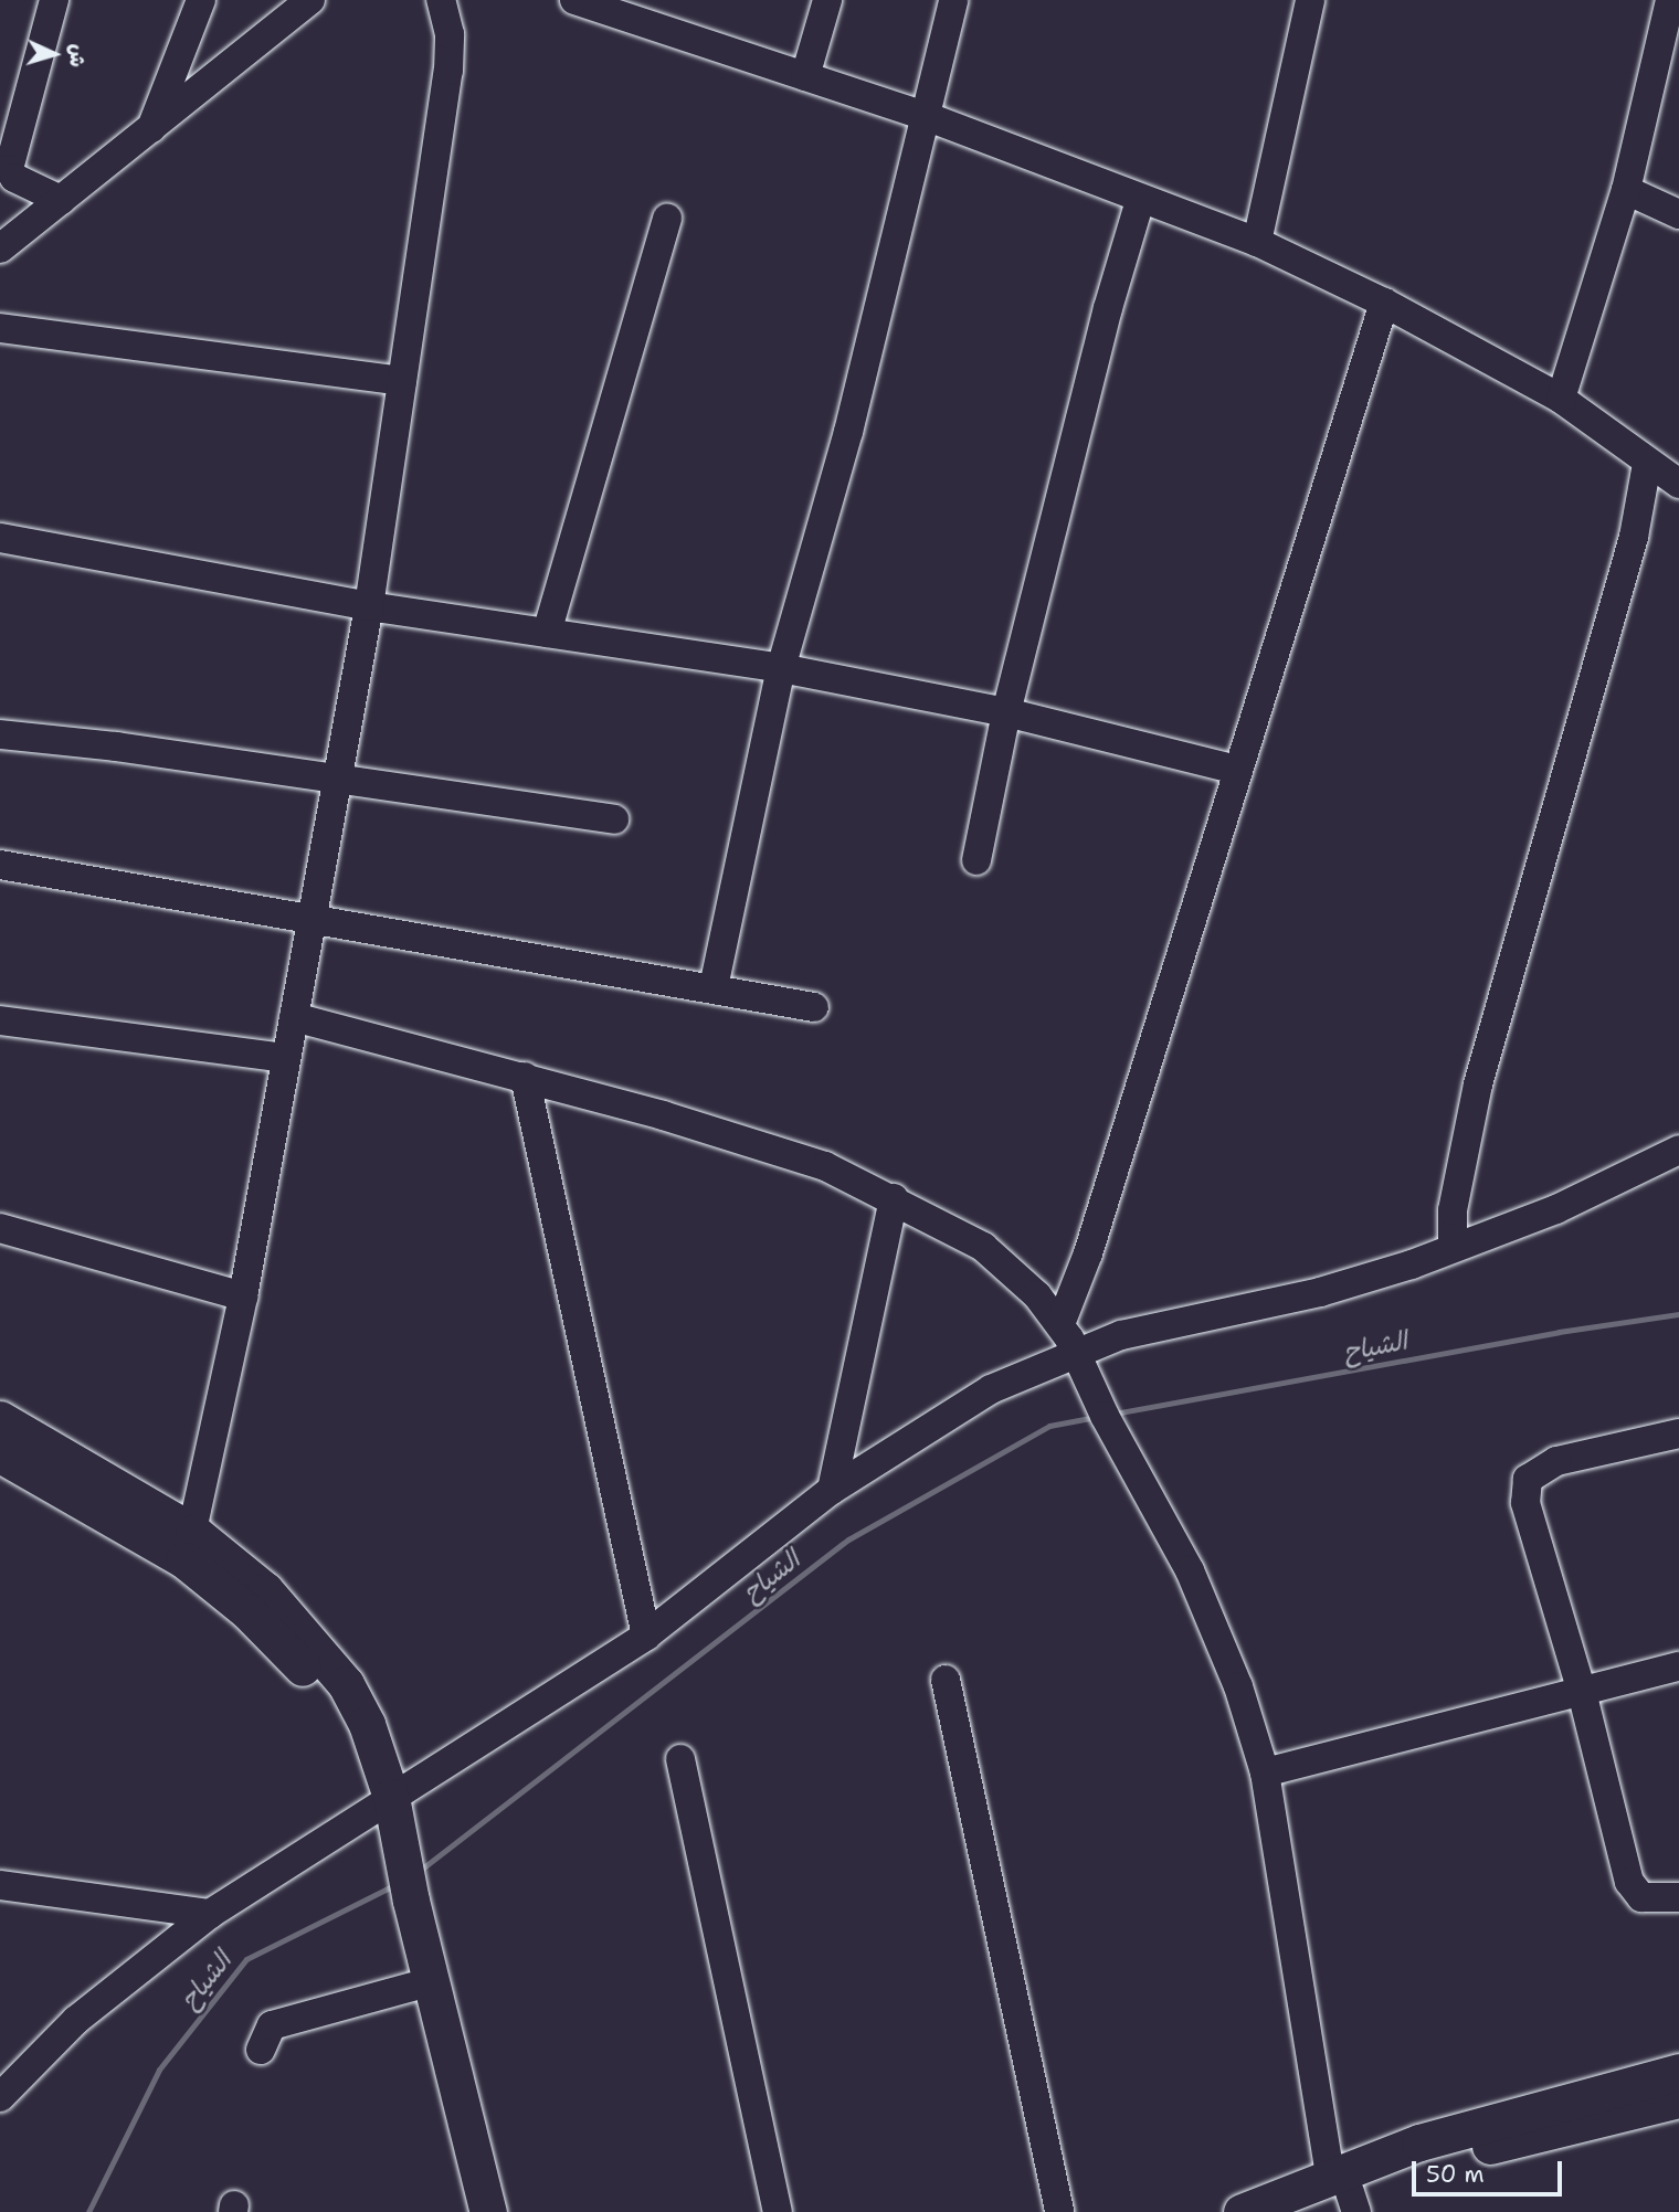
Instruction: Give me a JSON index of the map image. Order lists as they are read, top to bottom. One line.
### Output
{"water":["الشياح"],"scale_bar":"50 m","north":"right"}
